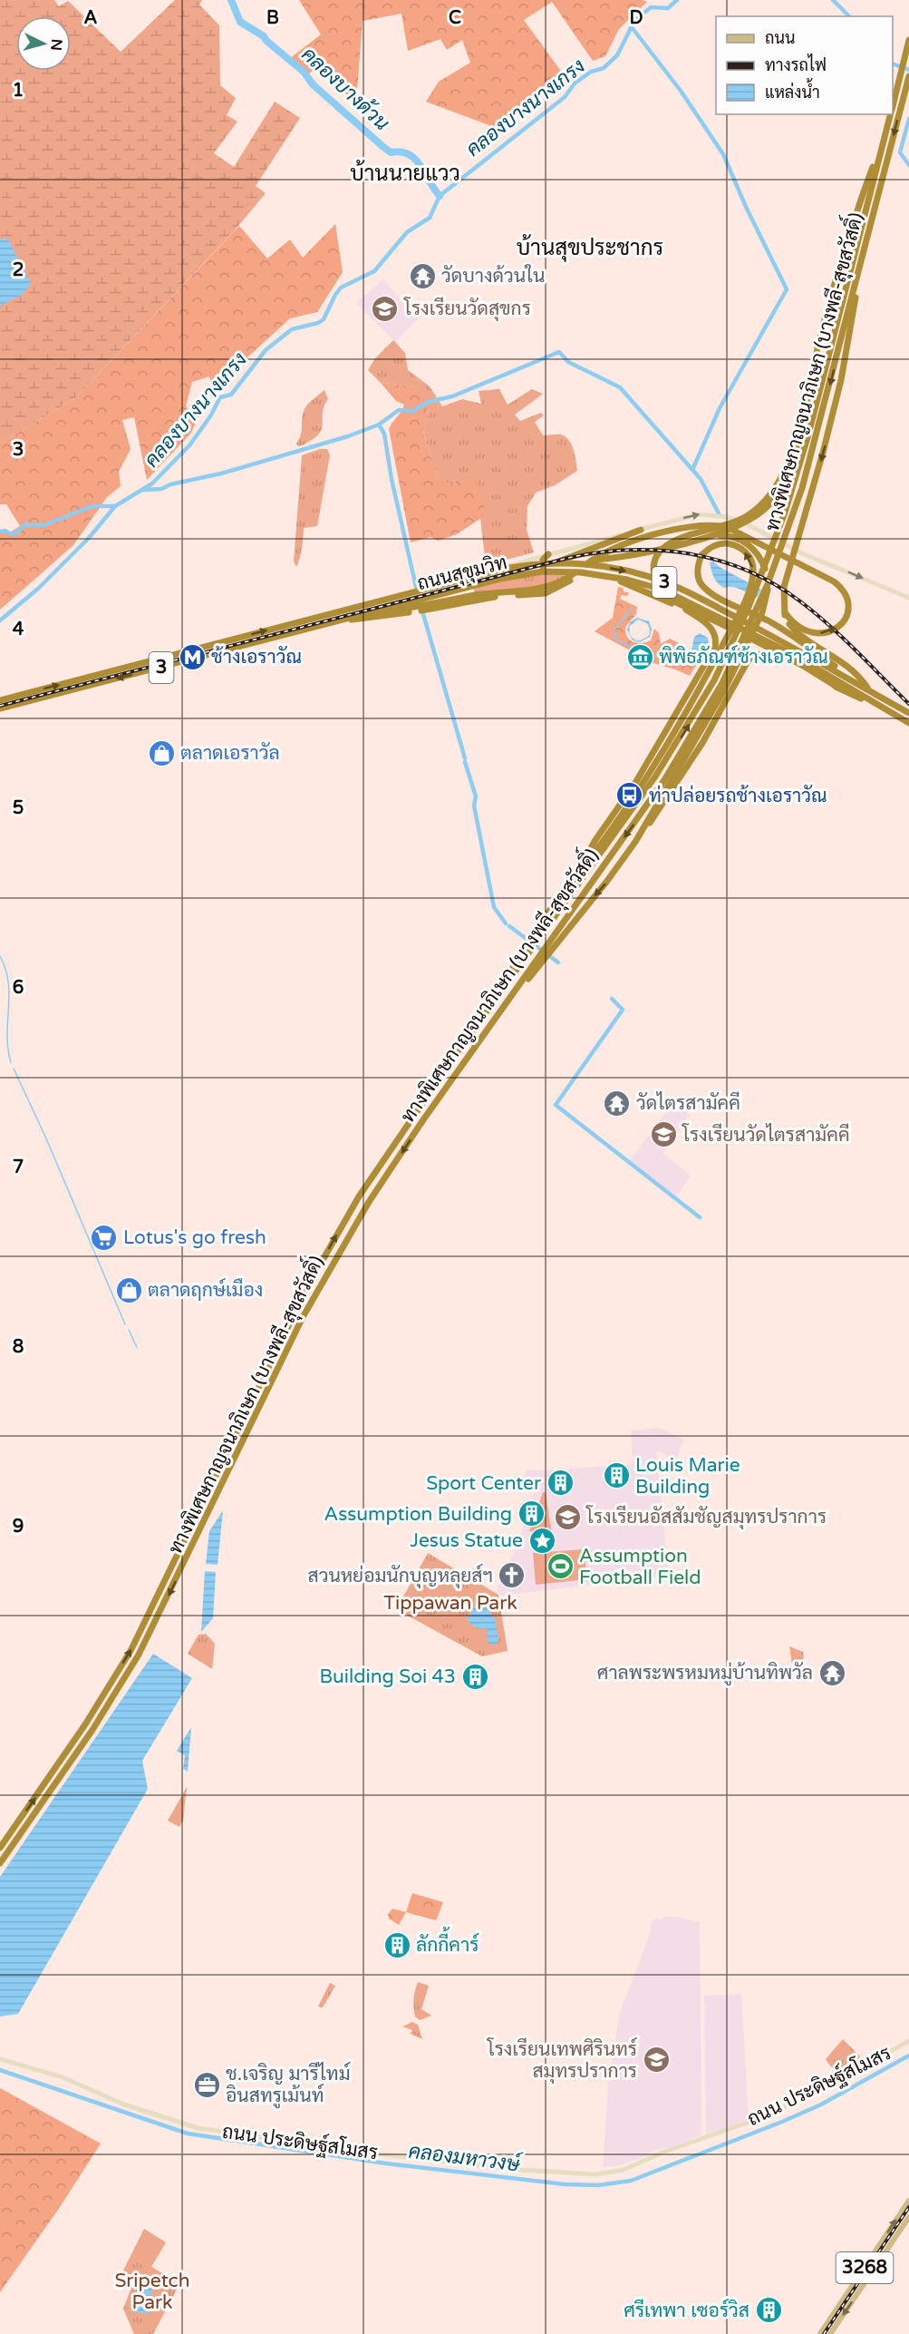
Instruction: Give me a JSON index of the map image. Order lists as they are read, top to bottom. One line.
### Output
{"streets":{"highway":["ทางพิเศษกาญจนาภิเษก (บางพลี-สุขสวัสดิ์)","ถนนสุขุมวิท","3"],"main road":["3268"],"street":["ถนน ประดิษฐ์สโมสร"]},"districts":["บ้านนายแวว","บ้านสุขประชากร"],"water":["คลองบางด้วน","คลองบางนางเกรง","คลองมหาวงษ์"],"parks":["Tippawan Park","Sripetch Park"],"places":{"temple":["วัดบางด้วนใน","วัดไตรสามัคคี","ศาลพระพรหมหมู่บ้านทิพวัล"],"school or university":["โรงเรียนวัดสุขกร","โรงเรียนวัดไตรสามัคคี","โรงเรียนอัสสัมชัญสมุทรปราการ","โรงเรียนเทพศิรินทร์ สมุทรปราการ"],"metro station":["ช้างเอราวัณ"],"museum":["พิพิธภัณฑ์ช้างเอราวัณ"],"shop":["ตลาดเอราวัล","ตลาดฤกษ์เมือง"],"bus stop":["ท่าปล่อยรถช้างเอราวัณ"],"supermarket":["Lotus's go fresh"],"building":["Louis Marie Building","Sport Center","Assumption Building","Building Soi 43","ลักกี้คาร์","ศรีเทพา เซอร์วิส"],"place":["Jesus Statue"],"sports":["Assumption Football Field"],"church":["สวนหย่อมนักบุญหลุยส์ฯ"],"office":["ช.เจริญ มารีไทม์ อินสทรูเม้นท์"]},"legend":["ถนน","ทางรถไฟ","แหล่งน้ำ"],"north":"right","grid":{"columns":["A","B","C","D"],"rows":["1","2","3","4","5","6","7","8","9"]}}
